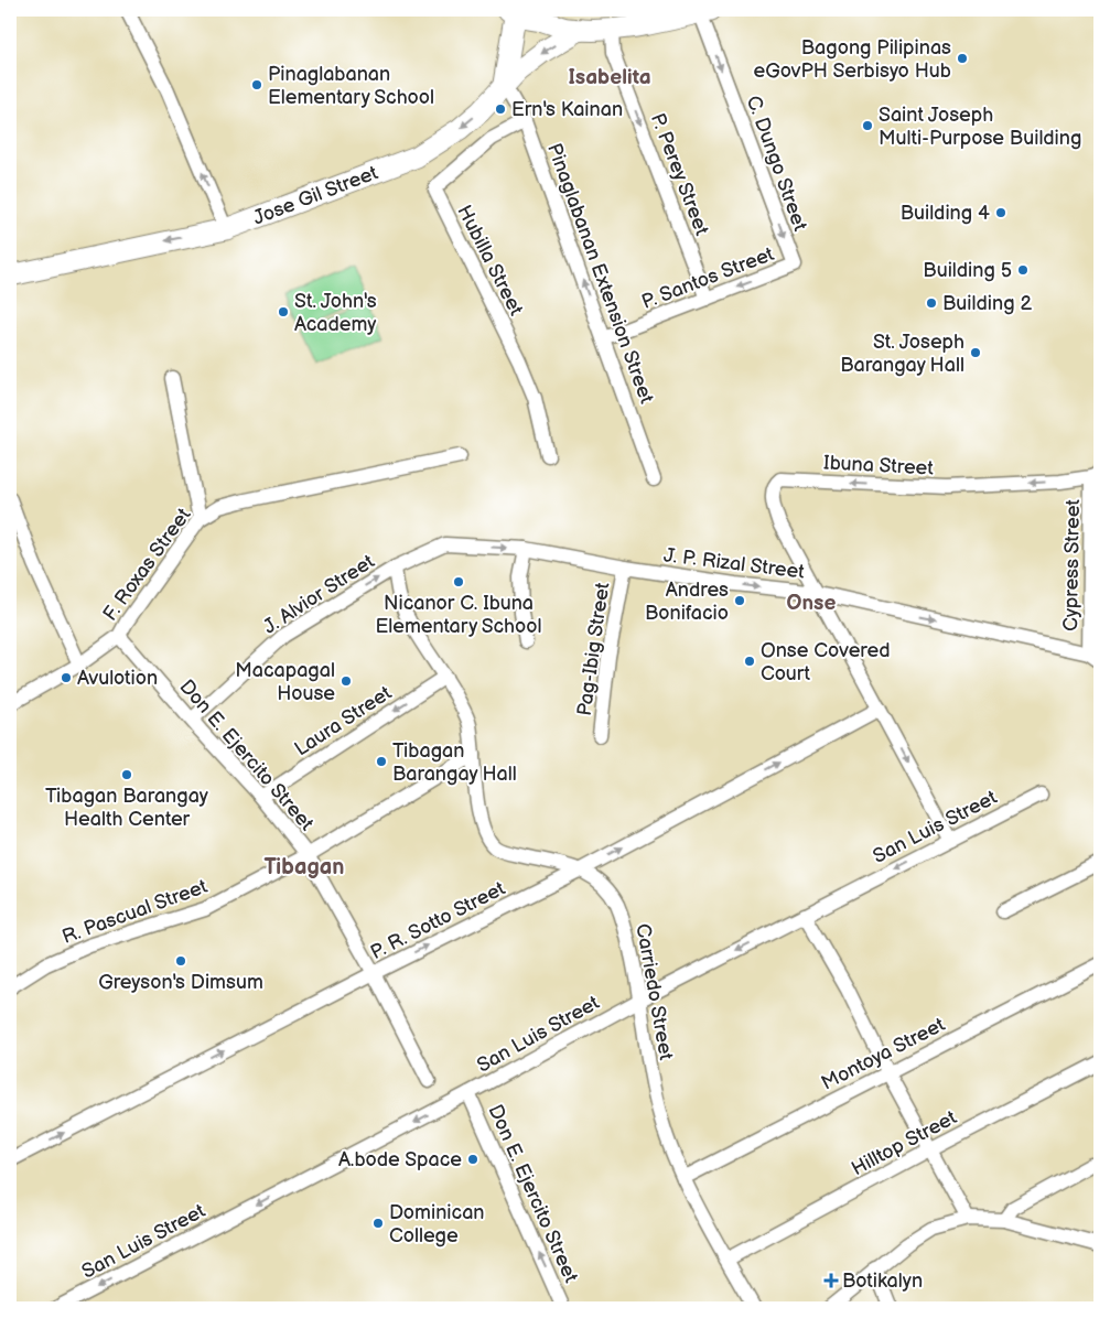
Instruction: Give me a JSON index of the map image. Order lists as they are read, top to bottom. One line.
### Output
{"streets":{"street":["C. Dungo Street","P. Perey Street","Jose Gil Street","Hubilla Street","Pinaglabanan Extension Street","P. Santos Street","Ibuna Street","J. P. Rizal Street","F. Roxas Street","Cypress Street","J. Alvior Street","Pag-Ibig Street","Laura Street","Don E. Ejercito Street","San Luis Street","R. Pascual Street","P. R. Sotto Street","Carriedo Street","Montoya Street","Hilltop Street"]},"crossings":[["C. Dungo Street","P. Santos Street"],["P. Perey Street","P. Santos Street"],["Jose Gil Street","Pinaglabanan Extension Street"],["Hubilla Street","Pinaglabanan Extension Street"],["Pinaglabanan Extension Street","P. Santos Street"],["Ibuna Street","J. P. Rizal Street"],["Ibuna Street","Cypress Street"],["J. P. Rizal Street","Cypress Street"],["J. P. Rizal Street","J. Alvior Street"],["J. P. Rizal Street","Pag-Ibig Street"],["J. P. Rizal Street","Carriedo Street"],["F. Roxas Street","Don E. Ejercito Street"],["J. Alvior Street","Don E. Ejercito Street"],["J. Alvior Street","Carriedo Street"],["Laura Street","Don E. Ejercito Street"],["Laura Street","Carriedo Street"],["Don E. Ejercito Street","San Luis Street"],["Don E. Ejercito Street","R. Pascual Street"],["Don E. Ejercito Street","P. R. Sotto Street"],["San Luis Street","Carriedo Street"],["R. Pascual Street","Carriedo Street"],["P. R. Sotto Street","Carriedo Street"],["Carriedo Street","Montoya Street"],["Carriedo Street","Hilltop Street"]],"one_way":["C. Dungo Street","P. Perey Street","Jose Gil Street","Pinaglabanan Extension Street","P. Santos Street","J. P. Rizal Street","J. Alvior Street","Laura Street","San Luis Street","P. R. Sotto Street"],"districts":["Isabelita","Onse","Tibagan"],"places":{"other":["Bagong Pilipinas eGovPH Serbisyo Hub","Pinaglabanan Elementary School","Ern's Kainan","Saint Joseph Multi-Purpose Building","Building 4","Building 5","Building 2","St. John's Academy","St. Joseph Barangay Hall","Nicanor C. Ibuna Elementary School","Andres Bonifacio","Onse Covered Court","Avulotion","Macapagal House","Tibagan Barangay Hall","Tibagan Barangay Health Center","Greyson's Dimsum","A.bode Space","Dominican College"],"health":["Botikalyn"]}}
